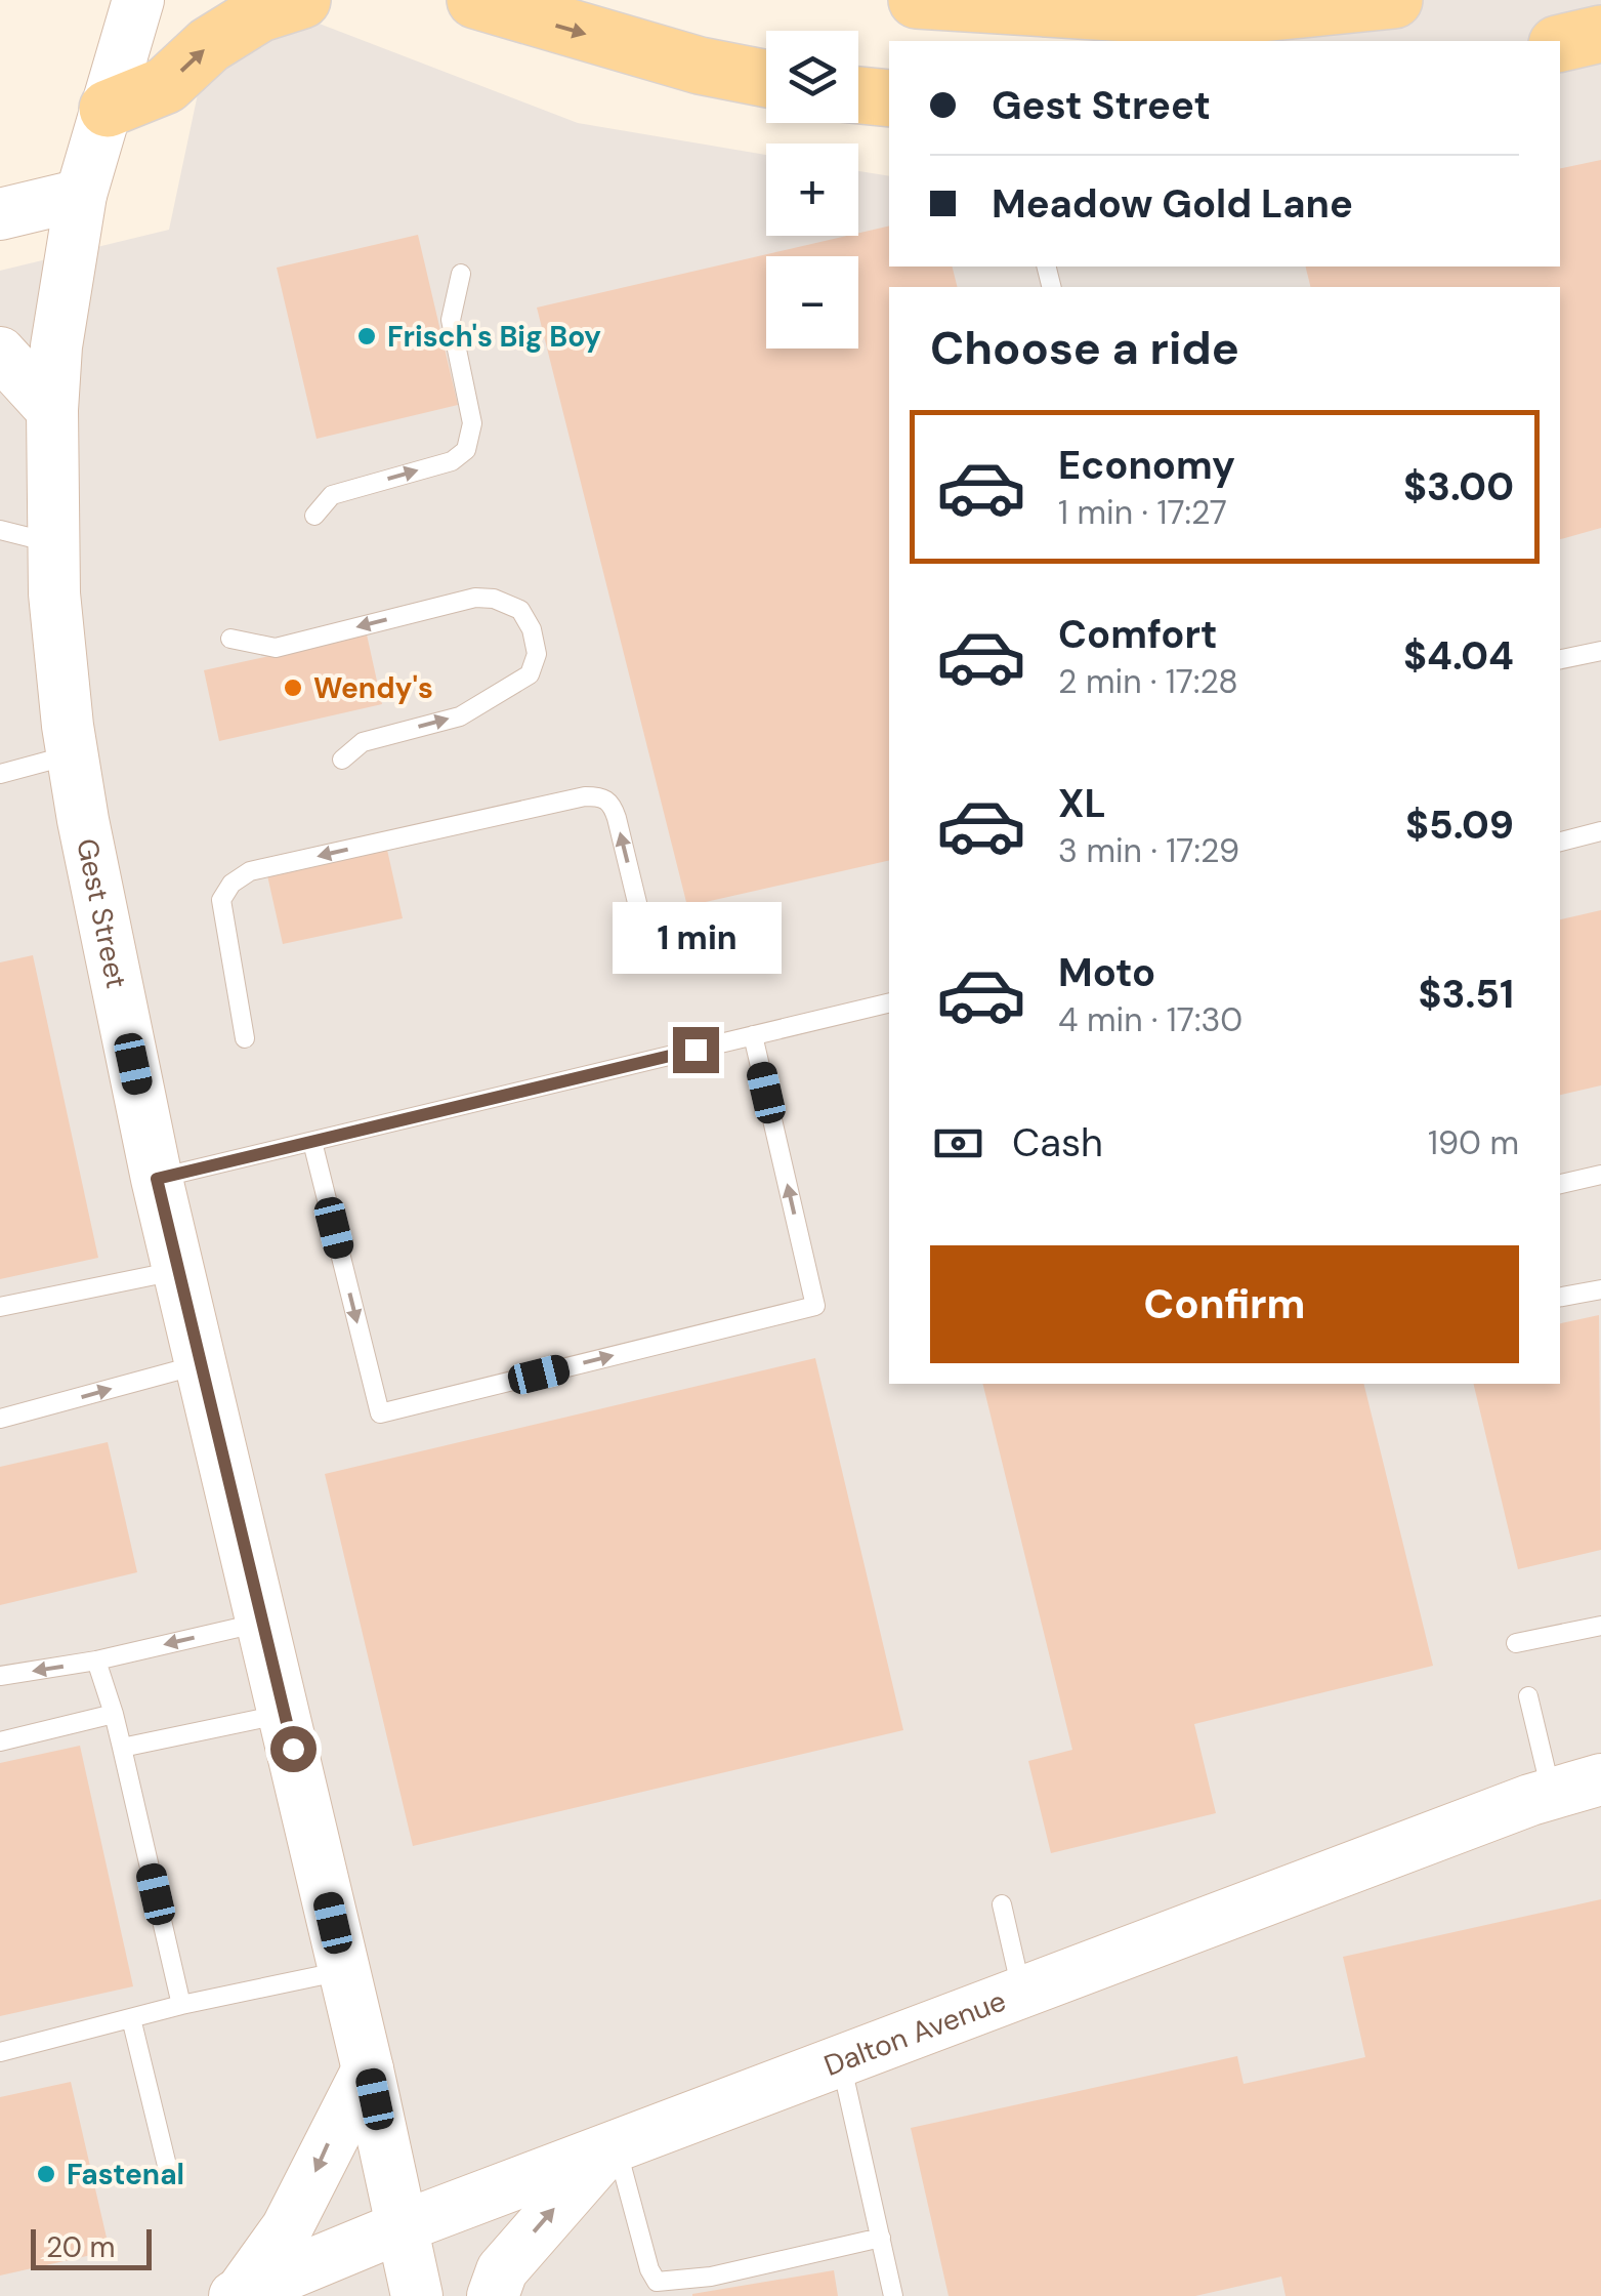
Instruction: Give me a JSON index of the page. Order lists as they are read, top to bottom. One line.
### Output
{"streets":{"main road":["Gest Street","Dalton Avenue"]},"crossings":[["Gest Street","Dalton Avenue"]],"places":["Frisch's Big Boy","Wendy's","Fastenal"],"scale_bar":"20 m","page":{"map_buttons":["+","−"],"banner":["Gest Street","Meadow Gold Lane"],"heading":"Choose a ride","list":[{"name":"Economy","note":"1 min · 17:27","value":"$3.00"},{"name":"Comfort","note":"2 min · 17:28","value":"$4.04"},{"name":"XL","note":"3 min · 17:29","value":"$5.09"},{"name":"Moto","note":"4 min · 17:30","value":"$3.51"}],"bubble":"1 min","pay":["Cash","190 m"],"buttons":"Confirm","scale":"20 m"}}
